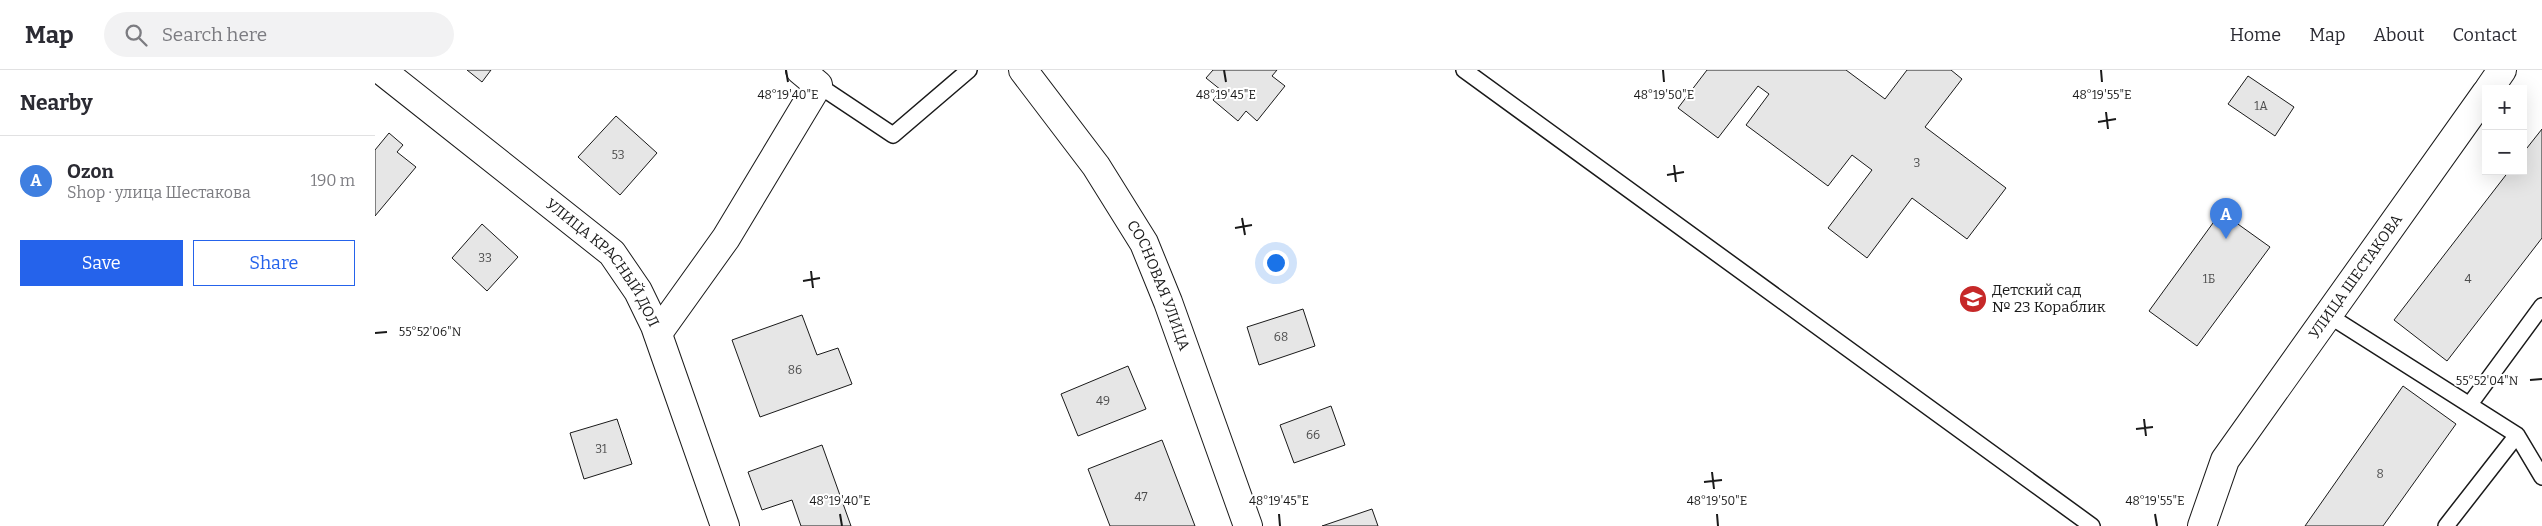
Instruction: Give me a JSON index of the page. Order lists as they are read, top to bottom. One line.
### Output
{"streets":{"street":["УЛИЦА КРАСНЫЙ ДОЛ","УЛИЦА ШЕСТАКОВА","СОСНОВАЯ УЛИЦА"]},"places":{"school or university":["Детский сад № 23 Кораблик"]},"house_numbers":["1А","53","3","33","1Б","4","68","86","49","66","31","8","47"],"page":{"header":"Map","search":"Search here","nav":["Home","Map","About","Contact"],"heading":"Nearby","map_buttons":["+","−"],"list":[{"mark":"A","name":"Ozon","note":"Shop · улица Шестакова","value":"190 m"}],"pins":"A","buttons":["Save","Share"]},"coordinates":["48°19'40\"E","48°19'45\"E","48°19'50\"E","48°19'55\"E","55°52'06\"N","55°52'04\"N"]}
